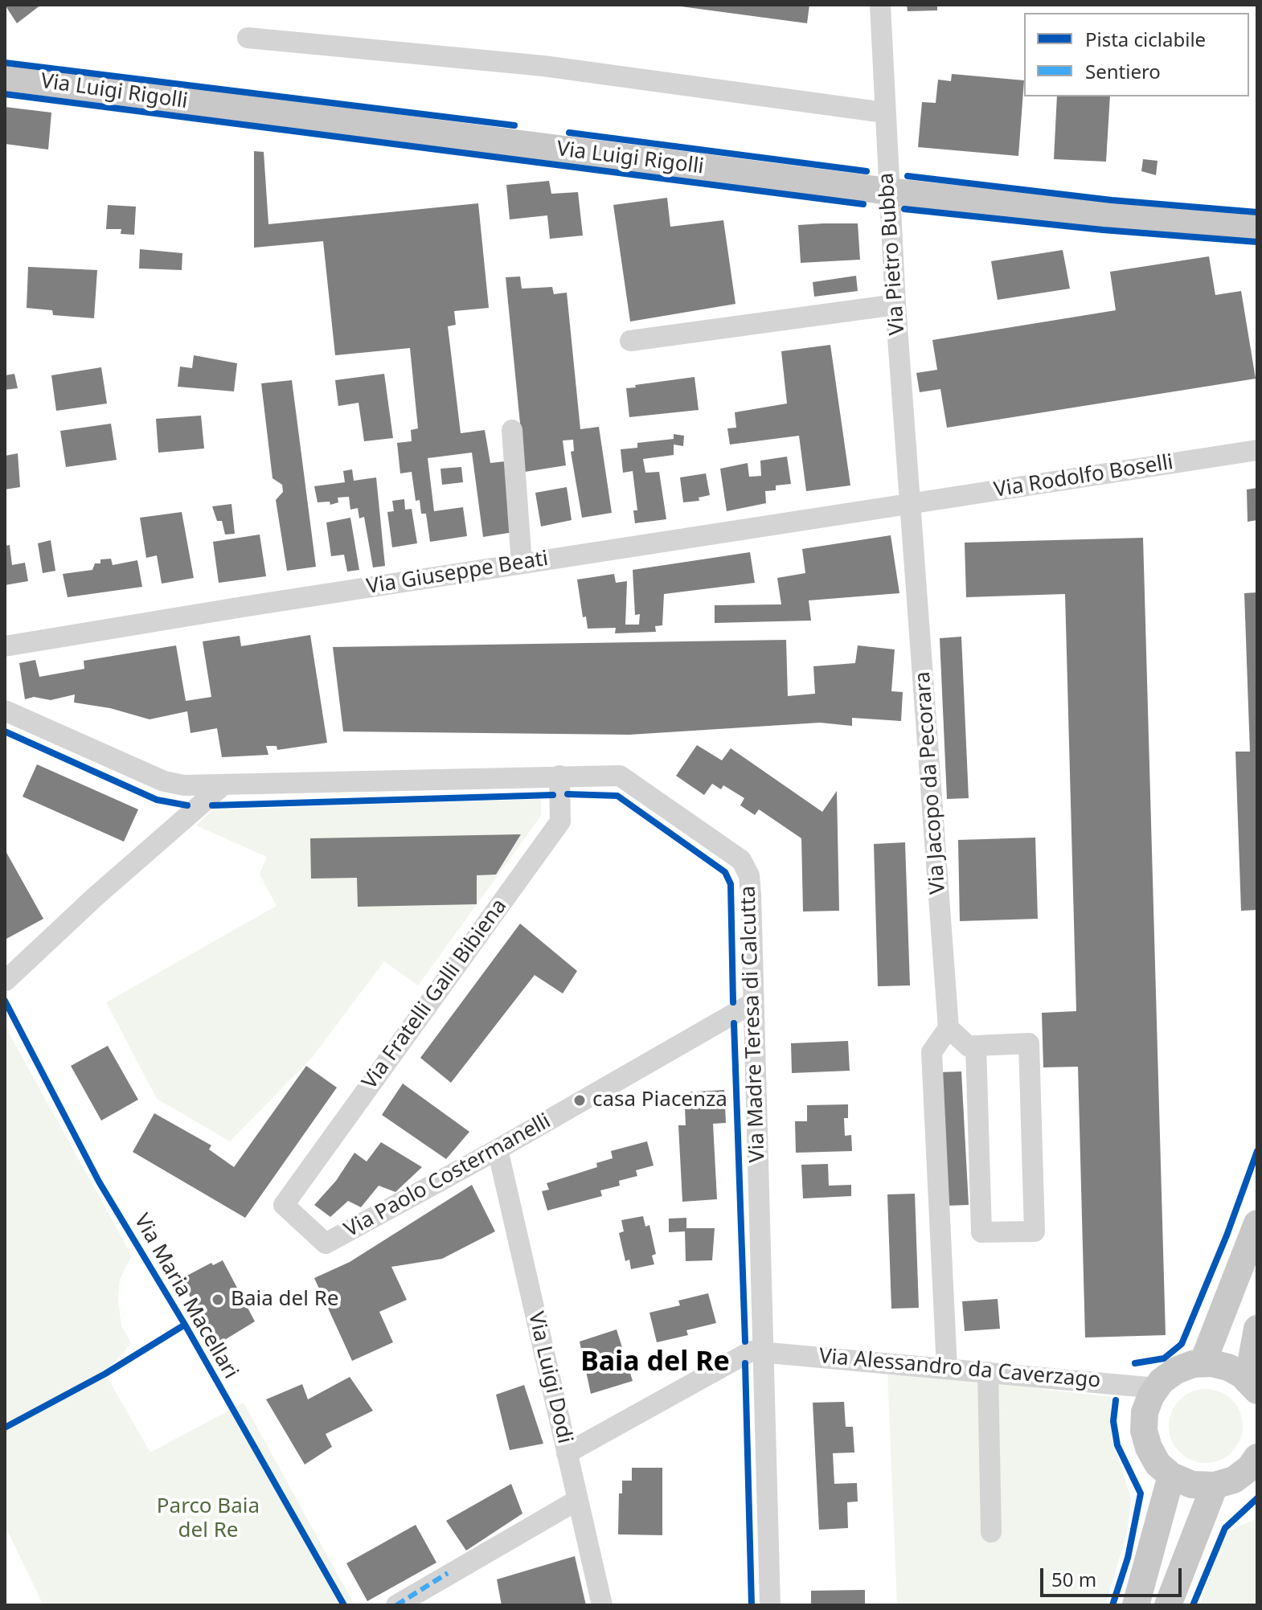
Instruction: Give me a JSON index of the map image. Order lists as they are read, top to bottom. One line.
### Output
{"streets":{"main road":["Via Luigi Rigolli"],"street":["Via Pietro Bubba","Via Rodolfo Boselli","Via Giuseppe Beati","Via Jacopo da Pecorara","Via Fratelli Galli Bibiena","Via Madre Teresa di Calcutta","Via Paolo Costermanelli","Via Alessandro da Caverzago","Via Luigi Dodi"],"cycle path":["Via Maria Macellari"]},"crossings":[["Via Luigi Rigolli","Via Pietro Bubba"],["Via Pietro Bubba","Via Rodolfo Boselli"],["Via Pietro Bubba","Via Giuseppe Beati"],["Via Pietro Bubba","Via Jacopo da Pecorara"],["Via Rodolfo Boselli","Via Giuseppe Beati"],["Via Rodolfo Boselli","Via Jacopo da Pecorara"],["Via Giuseppe Beati","Via Jacopo da Pecorara"],["Via Fratelli Galli Bibiena","Via Madre Teresa di Calcutta"],["Via Fratelli Galli Bibiena","Via Paolo Costermanelli"],["Via Madre Teresa di Calcutta","Via Paolo Costermanelli"],["Via Madre Teresa di Calcutta","Via Alessandro da Caverzago"],["Via Paolo Costermanelli","Via Luigi Dodi"]],"districts":["Baia del Re"],"parks":["Parco Baia del Re"],"places":["casa Piacenza","Baia del Re"],"legend":["Pista ciclabile","Sentiero"],"scale_bar":"50 m"}
